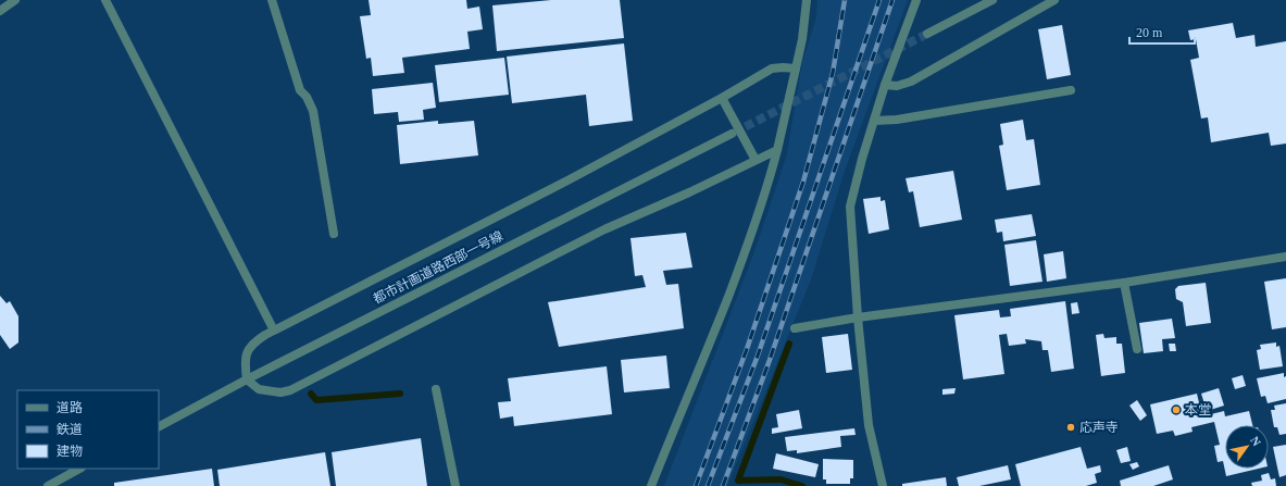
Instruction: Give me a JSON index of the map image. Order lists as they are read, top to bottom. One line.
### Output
{"streets":{"street":["都市計画道路西部一号線"]},"places":["本堂","応声寺"],"legend":["道路","鉄道","建物"],"scale_bar":"20 m","north":"top right"}
